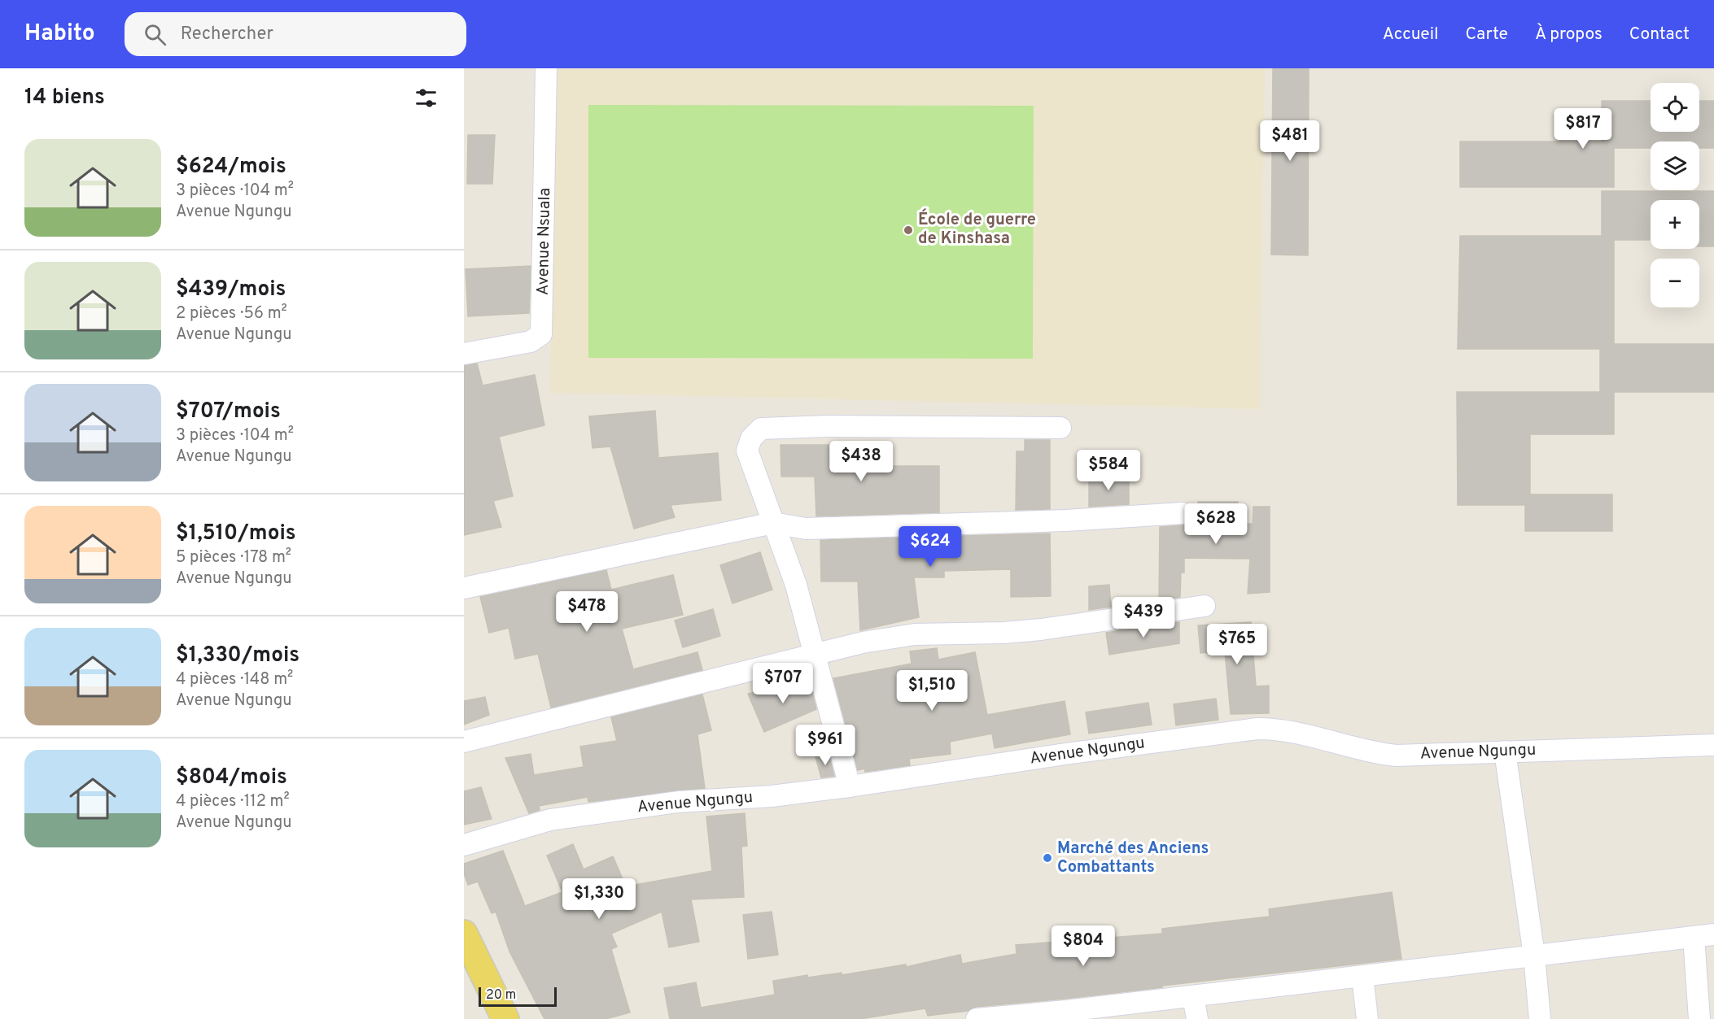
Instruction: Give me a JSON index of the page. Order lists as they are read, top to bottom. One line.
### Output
{"streets":{"street":["Avenue Nsuala","Avenue Ngungu"]},"places":["École de guerre de Kinshasa","Marché des Anciens Combattants"],"scale_bar":"20 m","page":{"header":"Habito","search":"Rechercher","nav":["Accueil","Carte","À propos","Contact"],"heading":"14 biens","map_buttons":["+","−"],"price":["$817","$481","$438","$584","$628","$624","$478","$439","$765","$707","$1,510","$961","$1,330","$804"],"list":[{"name":"$624/mois","note":"3 pièces · 104 m² · Avenue Ngungu"},{"name":"$439/mois","note":"2 pièces · 56 m² · Avenue Ngungu"},{"name":"$707/mois","note":"3 pièces · 104 m² · Avenue Ngungu"},{"name":"$1,510/mois","note":"5 pièces · 178 m² · Avenue Ngungu"},{"name":"$1,330/mois","note":"4 pièces · 148 m² · Avenue Ngungu"},{"name":"$804/mois","note":"4 pièces · 112 m² · Avenue Ngungu"}],"scale":"20 m"}}
